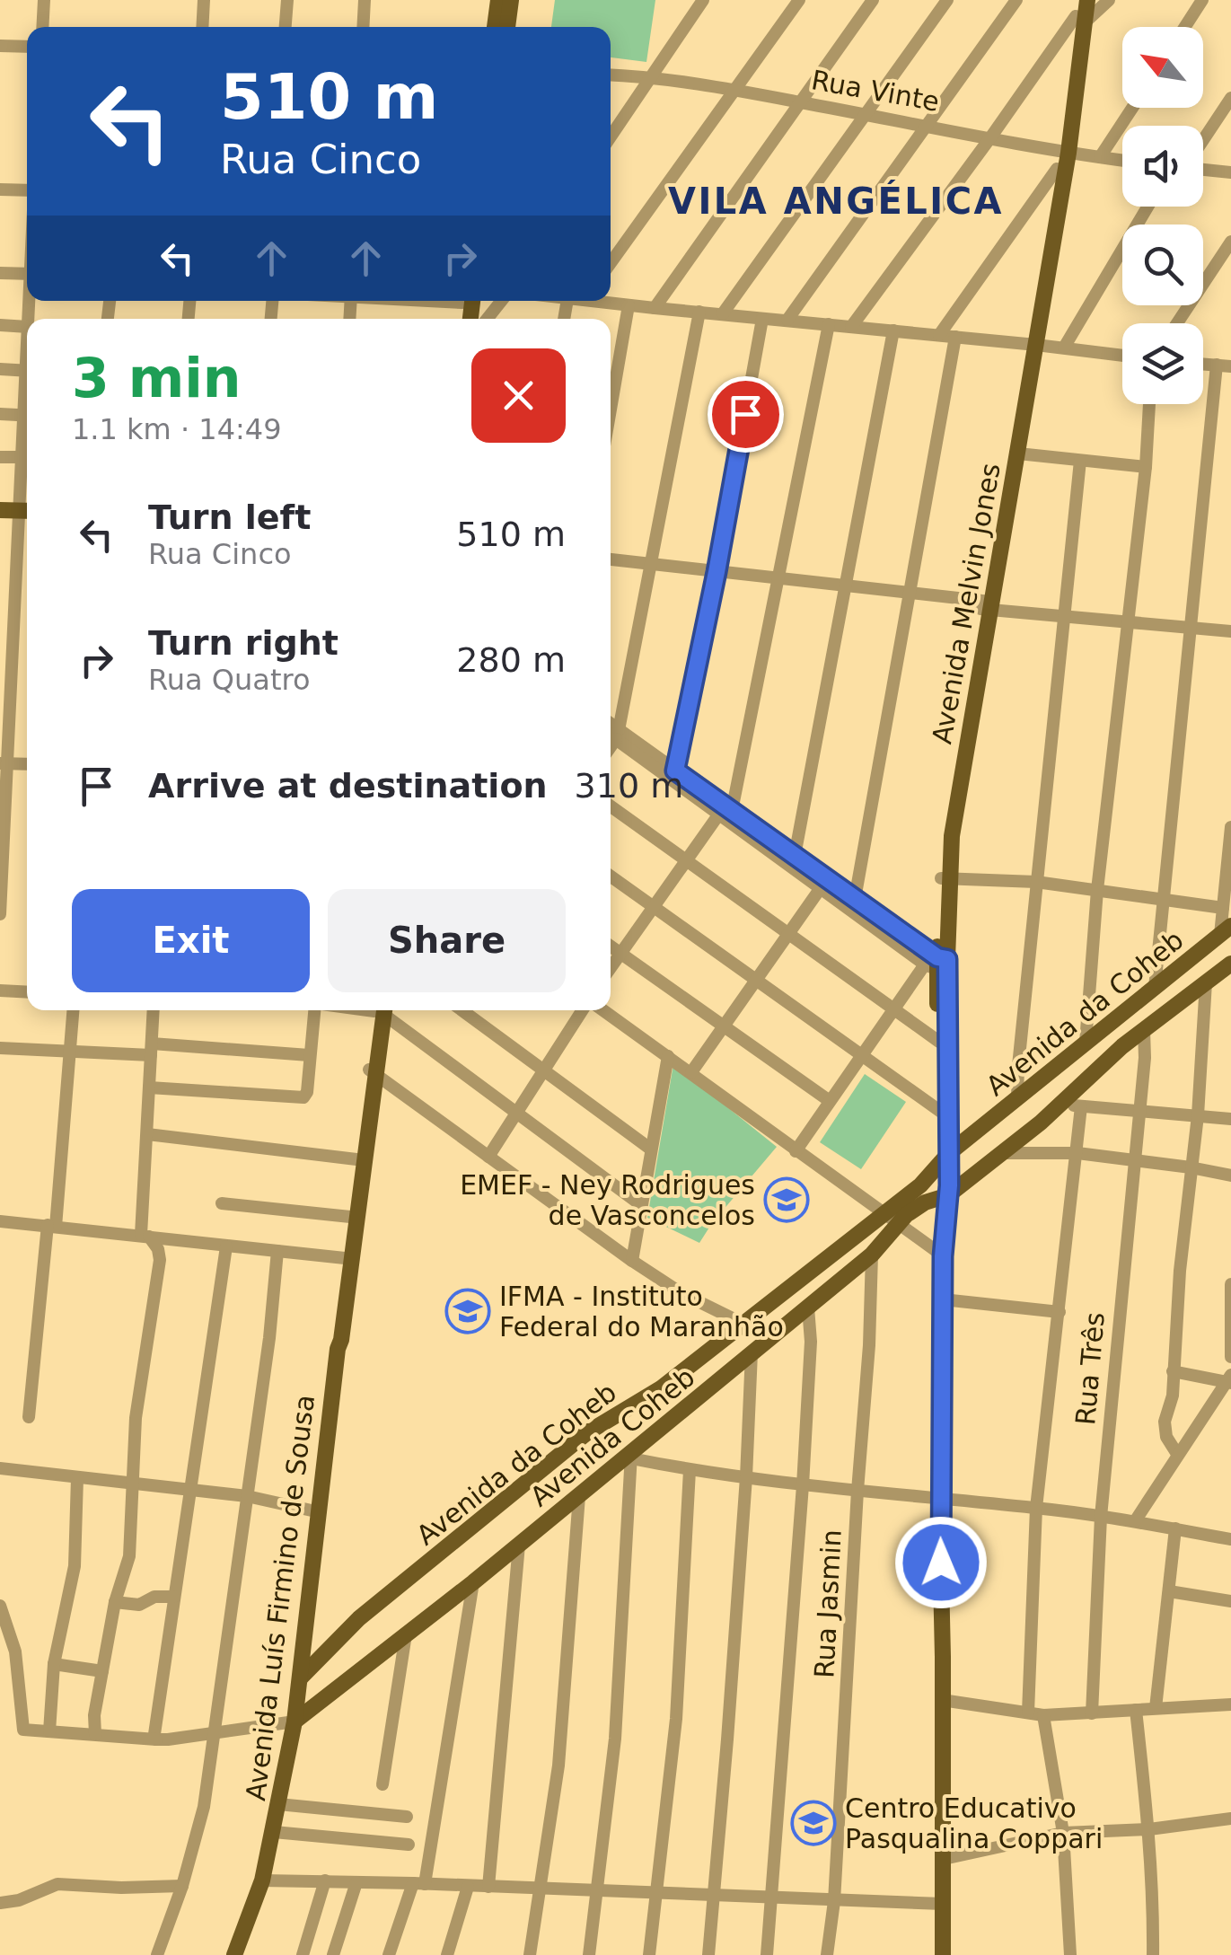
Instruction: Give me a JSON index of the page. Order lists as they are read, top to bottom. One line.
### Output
{"streets":{"main road":["Avenida Melvin Jones","Avenida da Coheb","Avenida Coheb","Avenida Luís Firmino de Sousa"],"street":["Rua Vinte","Rua Três","Rua Jasmin"]},"crossings":[["Rua Vinte","Avenida Melvin Jones"],["Avenida Melvin Jones","Avenida da Coheb"],["Avenida Melvin Jones","Avenida Coheb"],["Avenida da Coheb","Rua Três"],["Avenida da Coheb","Avenida Coheb"],["Avenida da Coheb","Avenida Luís Firmino de Sousa"],["Avenida Coheb","Avenida Luís Firmino de Sousa"],["Avenida Coheb","Rua Jasmin"]],"districts":["VILA ANGÉLICA"],"places":{"school or university":["EMEF - Ney Rodrigues de Vasconcelos","IFMA - Instituto Federal do Maranhão","Centro Educativo Pasqualina Coppari"]},"north":"top left","page":{"turn":["510 m","Rua Cinco"],"heading":["3 min","1.1 km · 14:49"],"list":[{"name":"Turn left","note":"Rua Cinco","value":"510 m"},{"name":"Turn right","note":"Rua Quatro","value":"280 m"},{"name":"Arrive at destination","value":"310 m"}],"buttons":["Exit","Share"]}}
